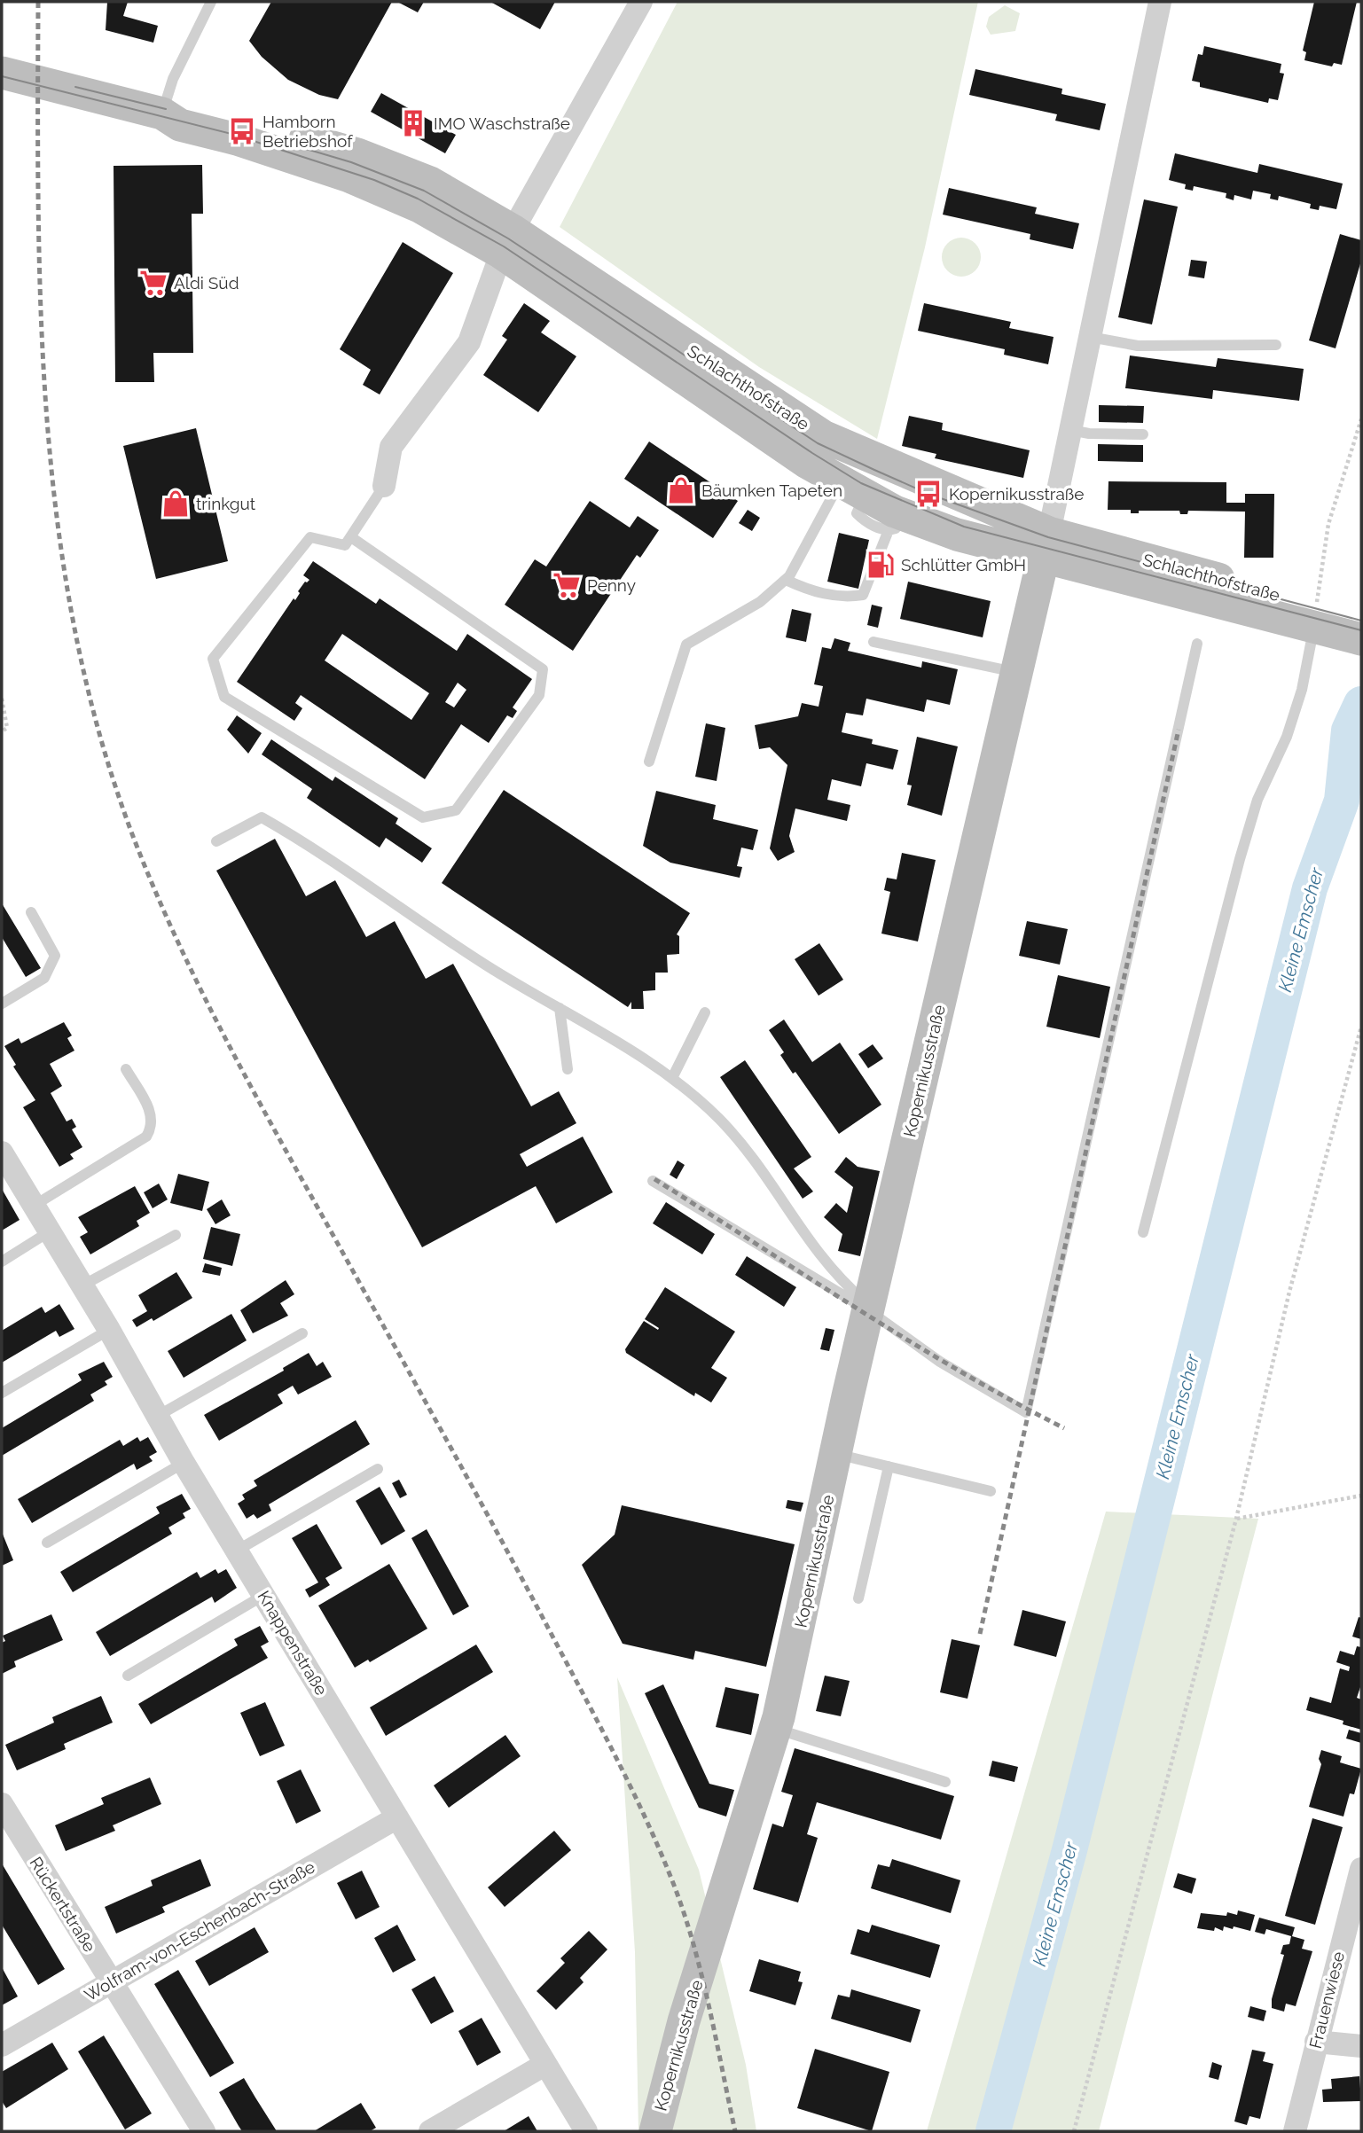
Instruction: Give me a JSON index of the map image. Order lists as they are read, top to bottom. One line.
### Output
{"streets":{"street":["Schlachthofstraße","Kopernikusstraße","Knappenstraße","Rückertstraße","Wolfram-von-Eschenbach-Straße","Frauenwiese"]},"crossings":[["Schlachthofstraße","Kopernikusstraße"],["Knappenstraße","Wolfram-von-Eschenbach-Straße"],["Rückertstraße","Wolfram-von-Eschenbach-Straße"]],"water":["Kleine Emscher"],"places":{"building":["IMO Waschstraße"],"bus stop":["Hamborn Betriebshof","Kopernikusstraße"],"supermarket":["Aldi Süd","Penny"],"shop":["Bäumken Tapeten","trinkgut"],"fuel station":["Schlütter GmbH"]}}
